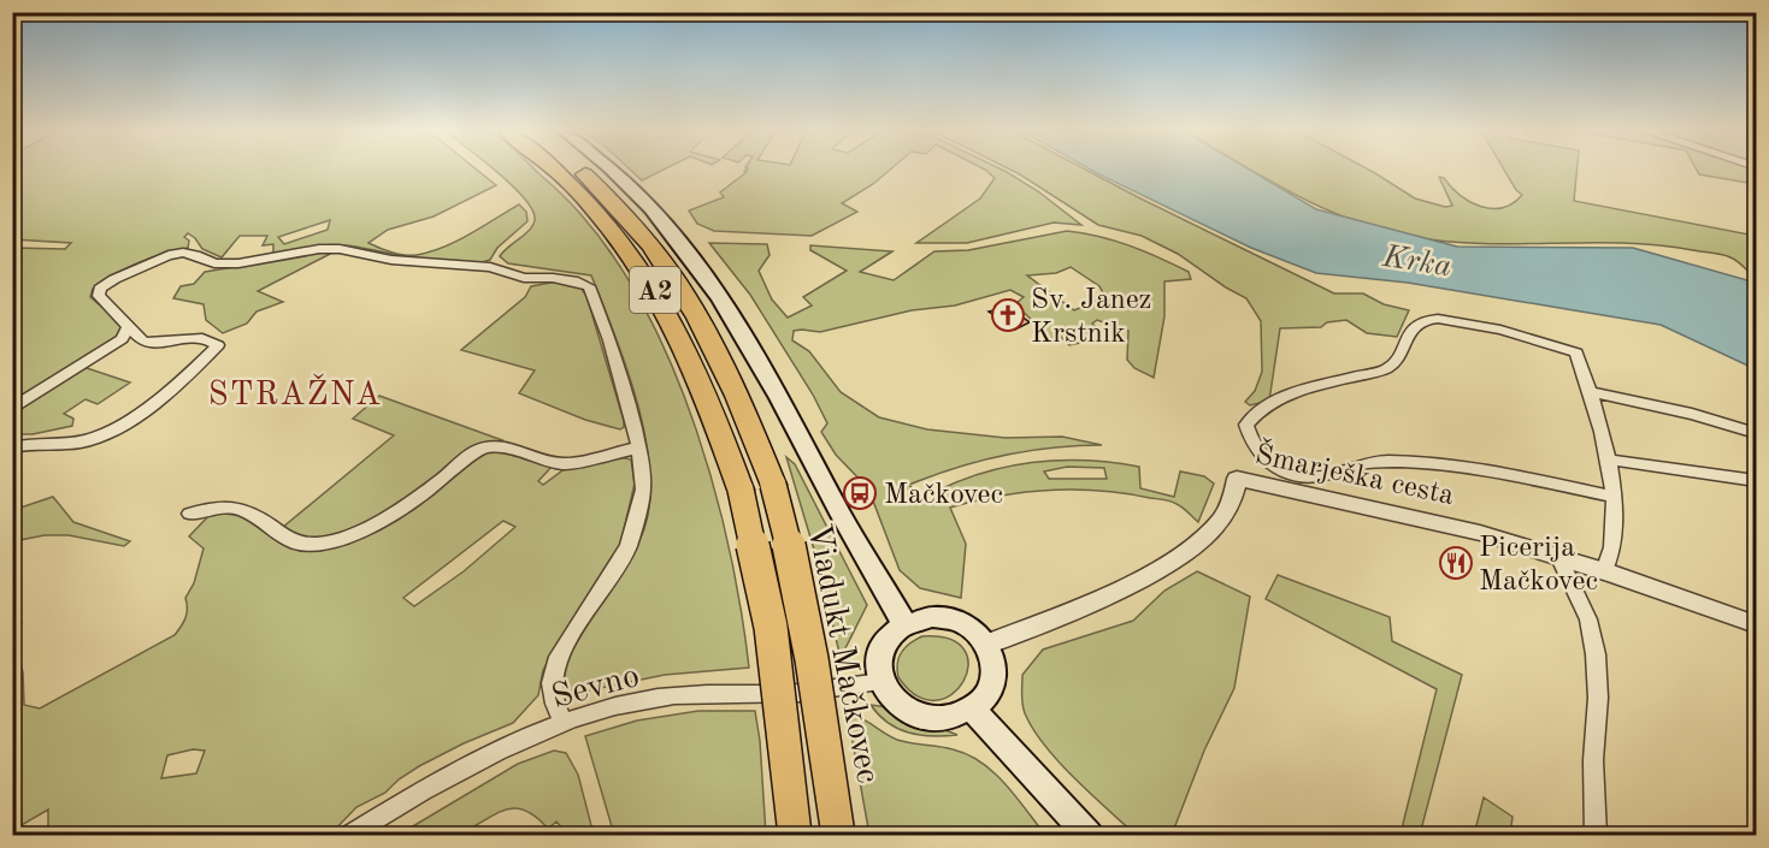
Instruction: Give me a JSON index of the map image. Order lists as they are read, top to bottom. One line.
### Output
{"streets":{"highway":["A2","Viadukt Mačkovec"],"street":["Šmarješka cesta","Sevno"]},"crossings":[["Šmarješka cesta","Sevno"]],"districts":["STRAŽNA"],"water":["Krka"],"places":{"church":["Sv. Janez Krstnik"],"bus stop":["Mačkovec"],"restaurant":["Picerija Mačkovec"]}}
